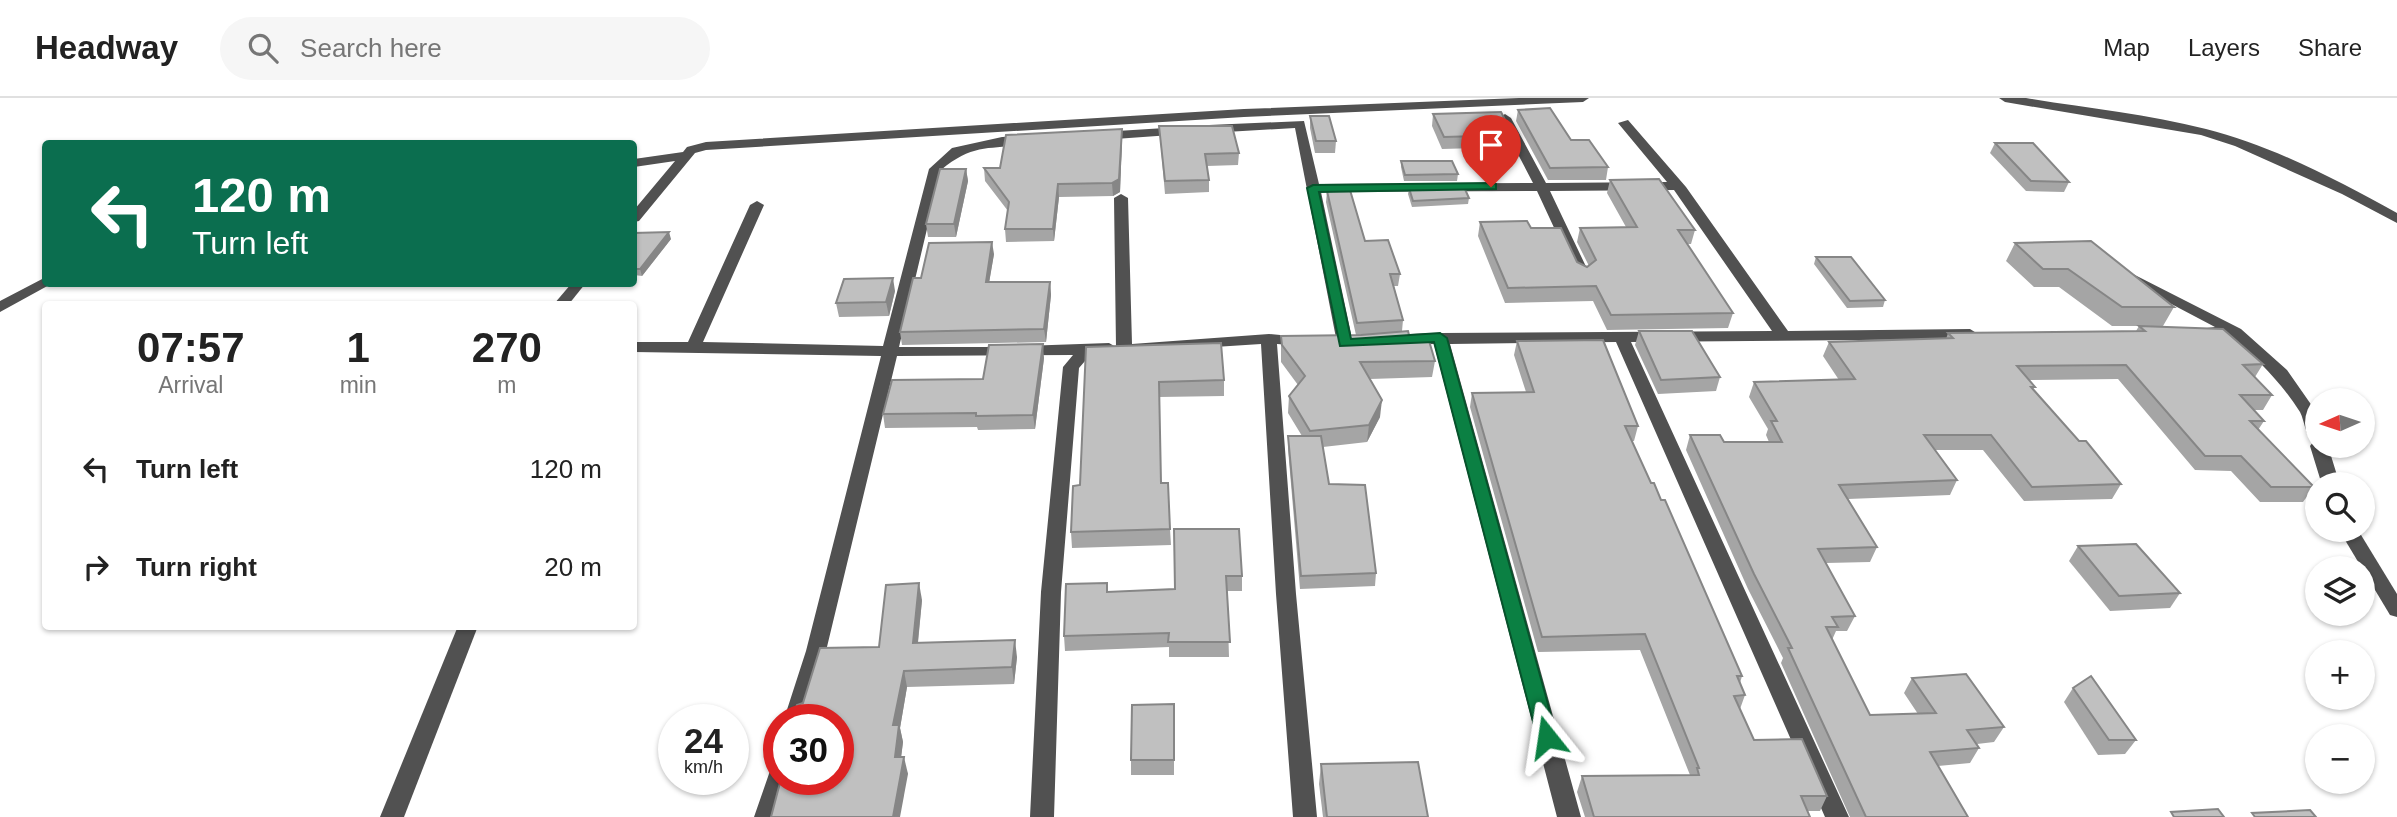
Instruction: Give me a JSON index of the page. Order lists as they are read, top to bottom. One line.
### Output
{"north":"left","page":{"header":"Headway","search":"Search here","nav":["Map","Layers","Share"],"turn":["120 m","Turn left"],"eta":["07:57","Arrival","1","min","270","m"],"map_buttons":["+","−"],"list":[{"name":"Turn left","value":"120 m"},{"name":"Turn right","value":"20 m"}],"speed":"24 km/h","limit":"30"}}
